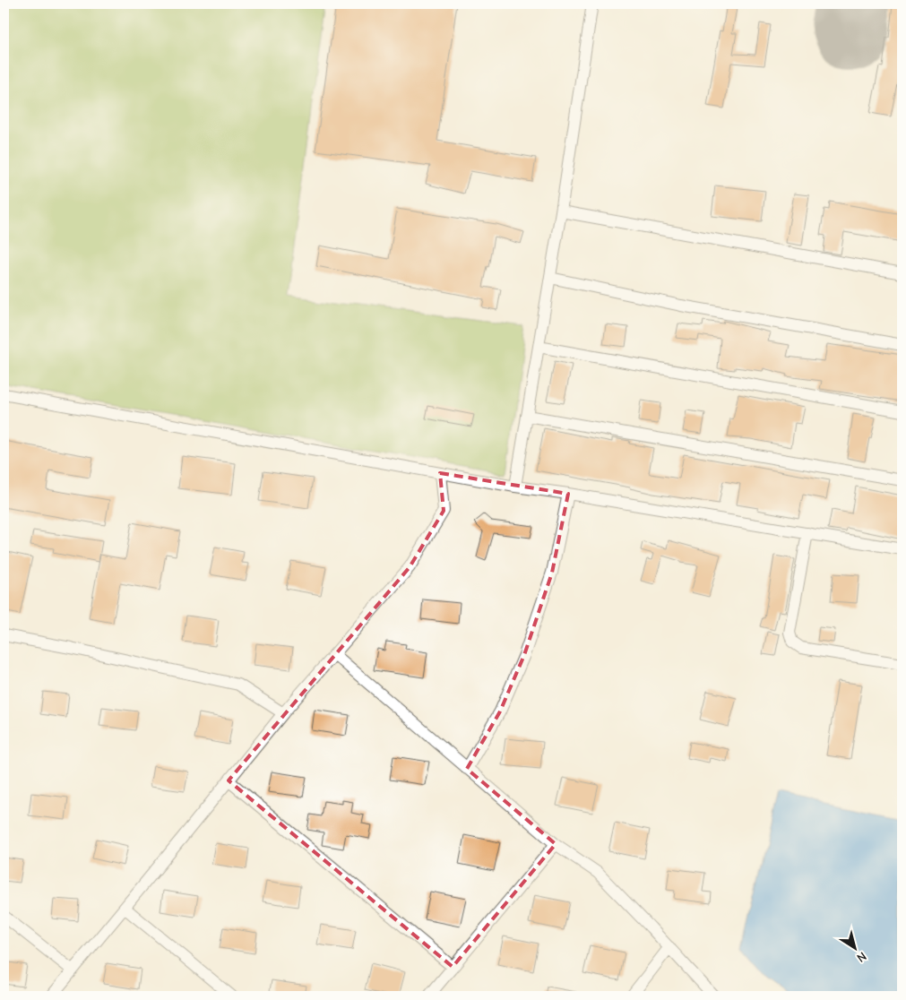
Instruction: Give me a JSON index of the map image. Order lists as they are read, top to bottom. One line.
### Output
{"north":"bottom right"}
